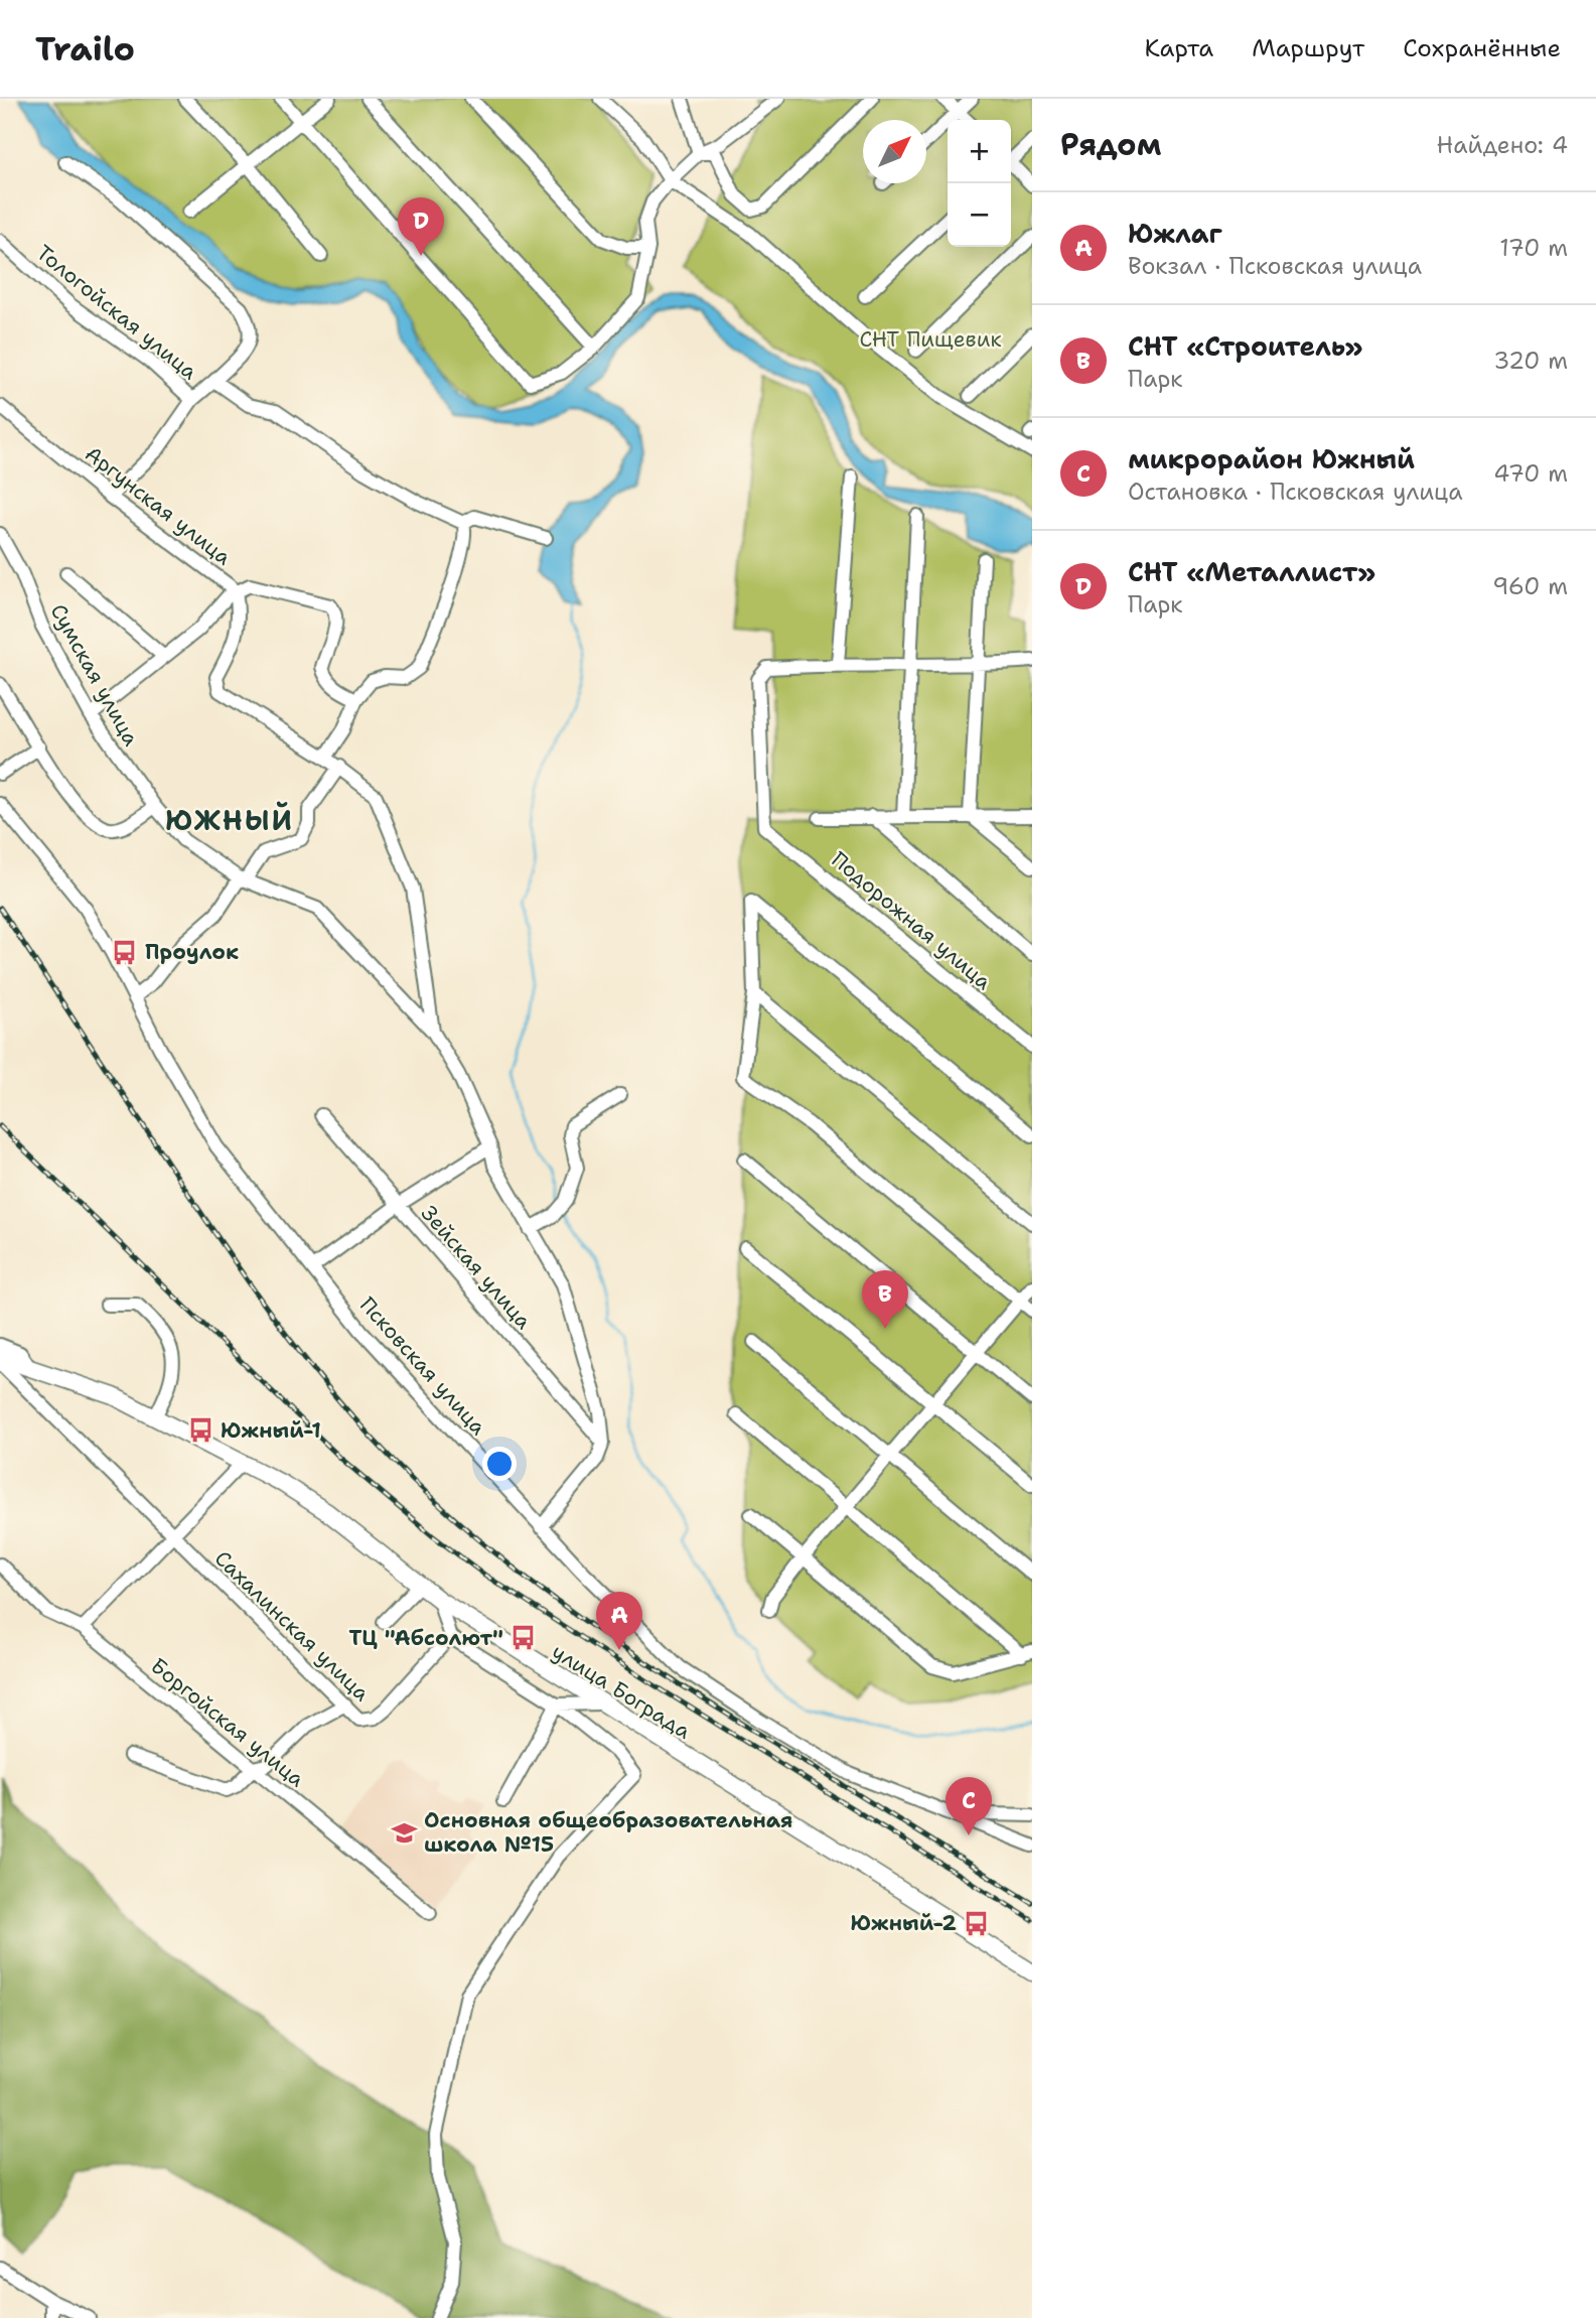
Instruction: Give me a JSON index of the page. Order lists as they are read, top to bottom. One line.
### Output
{"streets":{"main road":["улица Бограда"],"street":["Тологойская улица","Аргунская улица","Сумская улица","Подорожная улица","Зейская улица","Псковская улица","Сахалинская улица","Боргойская улица"]},"crossings":[["Аргунская улица","Сумская улица"]],"districts":["ЮЖНЫЙ"],"parks":["СНТ Пищевик"],"places":{"bus stop":["Проулок","Южный-1","ТЦ \"Абсолют\"","Южный-2"],"school or university":["Основная общеобразовательная школа №15"]},"north":"top right","page":{"header":"Trailo","nav":["Карта","Маршрут","Сохранённые"],"heading":["Рядом","Найдено: 4"],"map_buttons":["+","−"],"list":[{"mark":"A","name":"Южлаг","note":"Вокзал · Псковская улица","value":"170 m"},{"mark":"B","name":"СНТ «Строитель»","note":"Парк","value":"320 m"},{"mark":"C","name":"микрорайон Южный","note":"Остановка · Псковская улица","value":"470 m"},{"mark":"D","name":"СНТ «Металлист»","note":"Парк","value":"960 m"}],"pins":["D","B","A","C"]}}
